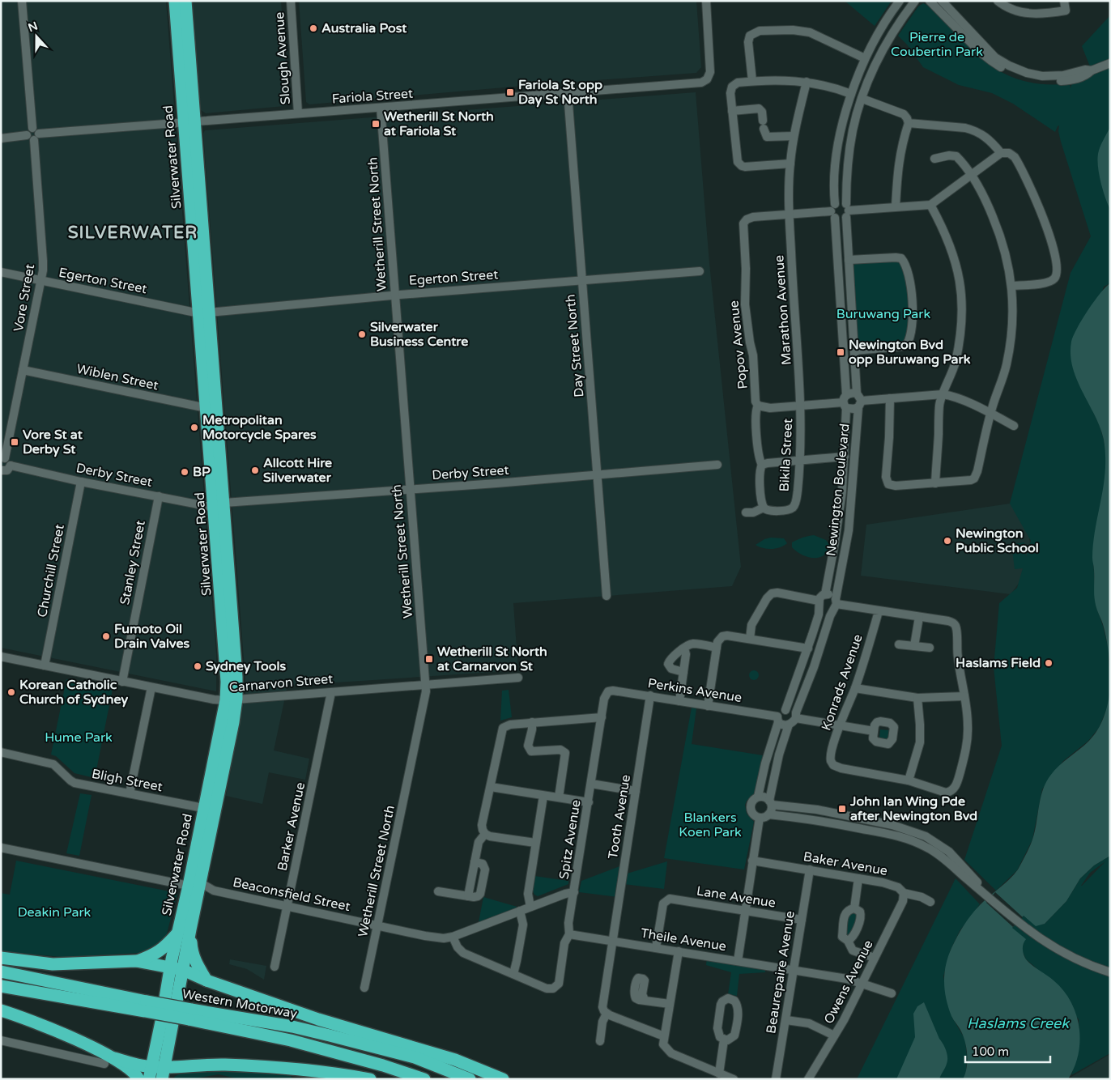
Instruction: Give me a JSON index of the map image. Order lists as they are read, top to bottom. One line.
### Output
{"streets":{"highway":["Silverwater Road","Western Motorway"],"street":["Slough Avenue","Fariola Street","Wetherill Street North","Egerton Street","Vore Street","Marathon Avenue","Popov Avenue","Day Street North","Wiblen Street","Bikila Street","Derby Street","Newington Boulevard","Stanley Street","Churchill Street","Konrads Avenue","Carnarvon Street","Perkins Avenue","Bligh Street","Tooth Avenue","Barker Avenue","Spitz Avenue","Baker Avenue","Beaconsfield Street","Lane Avenue","Theile Avenue","Beaurepaire Avenue","Owens Avenue"]},"crossings":[["Slough Avenue","Fariola Street"],["Fariola Street","Silverwater Road"],["Fariola Street","Wetherill Street North"],["Fariola Street","Vore Street"],["Fariola Street","Day Street North"],["Silverwater Road","Egerton Street"],["Silverwater Road","Wiblen Street"],["Silverwater Road","Derby Street"],["Silverwater Road","Carnarvon Street"],["Silverwater Road","Bligh Street"],["Silverwater Road","Beaconsfield Street"],["Wetherill Street North","Egerton Street"],["Wetherill Street North","Derby Street"],["Wetherill Street North","Carnarvon Street"],["Wetherill Street North","Beaconsfield Street"],["Egerton Street","Vore Street"],["Egerton Street","Day Street North"],["Vore Street","Wiblen Street"],["Vore Street","Derby Street"],["Marathon Avenue","Popov Avenue"],["Marathon Avenue","Bikila Street"],["Popov Avenue","Bikila Street"],["Day Street North","Derby Street"],["Derby Street","Stanley Street"],["Derby Street","Churchill Street"],["Newington Boulevard","Perkins Avenue"],["Stanley Street","Carnarvon Street"],["Churchill Street","Carnarvon Street"],["Carnarvon Street","Barker Avenue"],["Perkins Avenue","Tooth Avenue"],["Perkins Avenue","Spitz Avenue"],["Tooth Avenue","Theile Avenue"],["Barker Avenue","Beaconsfield Street"],["Spitz Avenue","Beaconsfield Street"],["Spitz Avenue","Theile Avenue"],["Baker Avenue","Beaurepaire Avenue"],["Baker Avenue","Owens Avenue"],["Lane Avenue","Theile Avenue"],["Lane Avenue","Beaurepaire Avenue"],["Theile Avenue","Beaurepaire Avenue"],["Theile Avenue","Owens Avenue"]],"districts":["SILVERWATER"],"water":["Haslams Creek"],"parks":["Pierre de Coubertin Park","Buruwang Park","Hume Park","Blankers Koen Park","Deakin Park"],"places":{"other":["Australia Post","Silverwater Business Centre","Metropolitan Motorcycle Spares","Allcott Hire Silverwater","BP","Newington Public School","Fumoto Oil Drain Valves","Haslams Field","Sydney Tools","Korean Catholic Church of Sydney"],"transit":["Fariola St opp Day St North","Wetherill St North at Fariola St","Newington Bvd opp Buruwang Park","Vore St at Derby St","Wetherill St North at Carnarvon St","John Ian Wing Pde after Newington Bvd"]},"scale_bar":"100 m","north":"top"}
